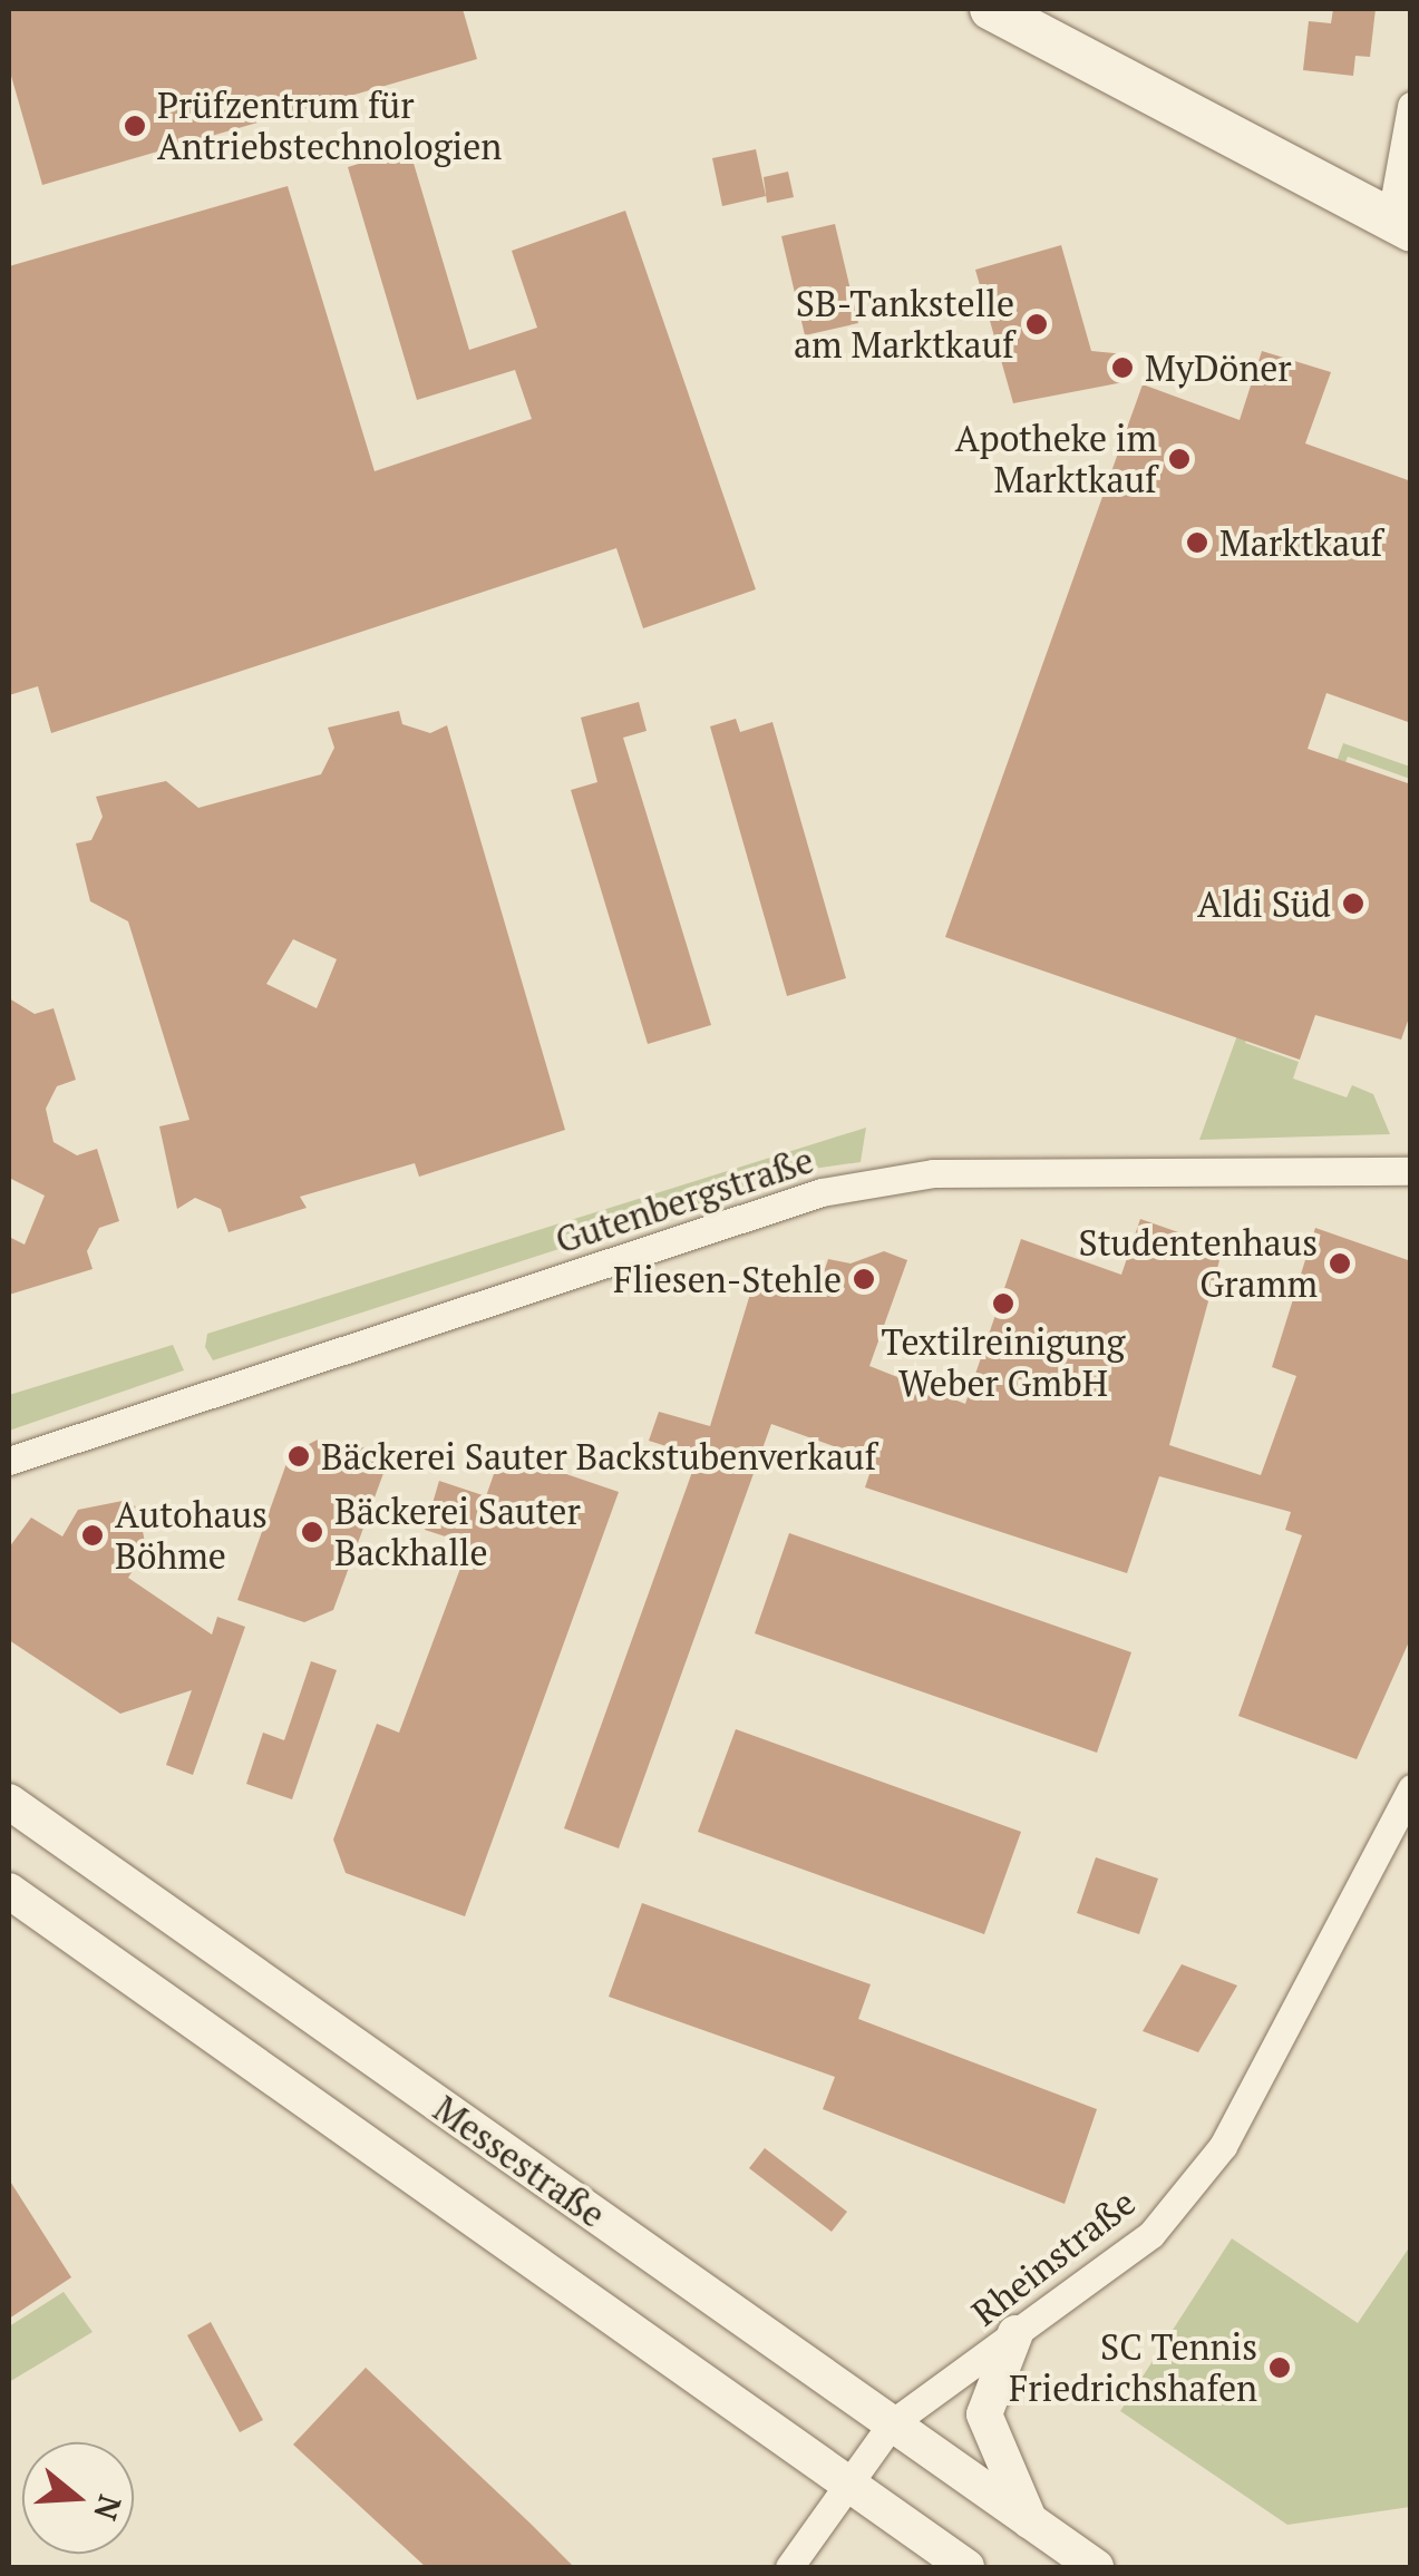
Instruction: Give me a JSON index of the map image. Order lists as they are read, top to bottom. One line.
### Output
{"streets":{"street":["Gutenbergstraße","Messestraße","Rheinstraße"]},"crossings":[["Messestraße","Rheinstraße"]],"places":["Prüfzentrum für Antriebstechnologien","SB-Tankstelle am Marktkauf","MyDöner","Apotheke im Marktkauf","Marktkauf","Aldi Süd","Studentenhaus Gramm","Fliesen-Stehle","Textilreinigung Weber GmbH","Bäckerei Sauter Backstubenverkauf","Bäckerei Sauter Backhalle","Autohaus Böhme","SC Tennis Friedrichshafen"],"north":"right"}
